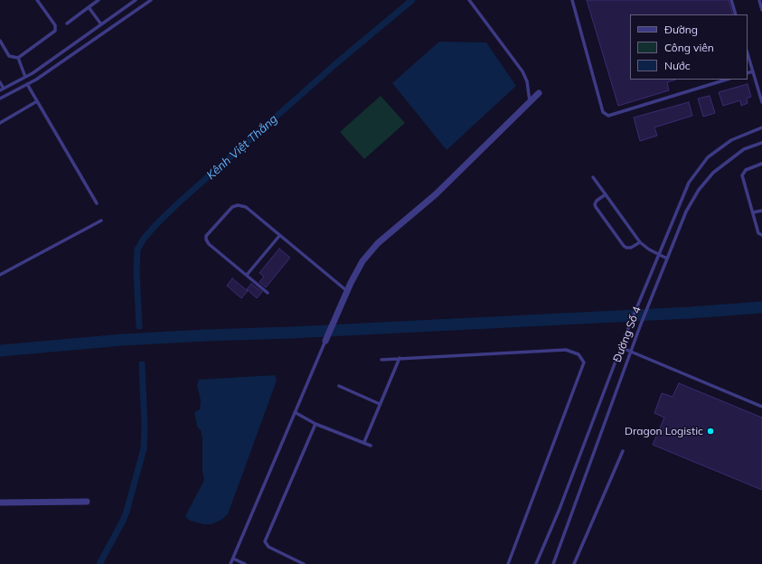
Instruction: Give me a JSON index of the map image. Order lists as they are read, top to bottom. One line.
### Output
{"streets":{"lane":["Đường Số 4"]},"water":["Kênh Việt Thắng"],"places":["Dragon Logistic"],"legend":["Đường","Công viên","Nước"]}
